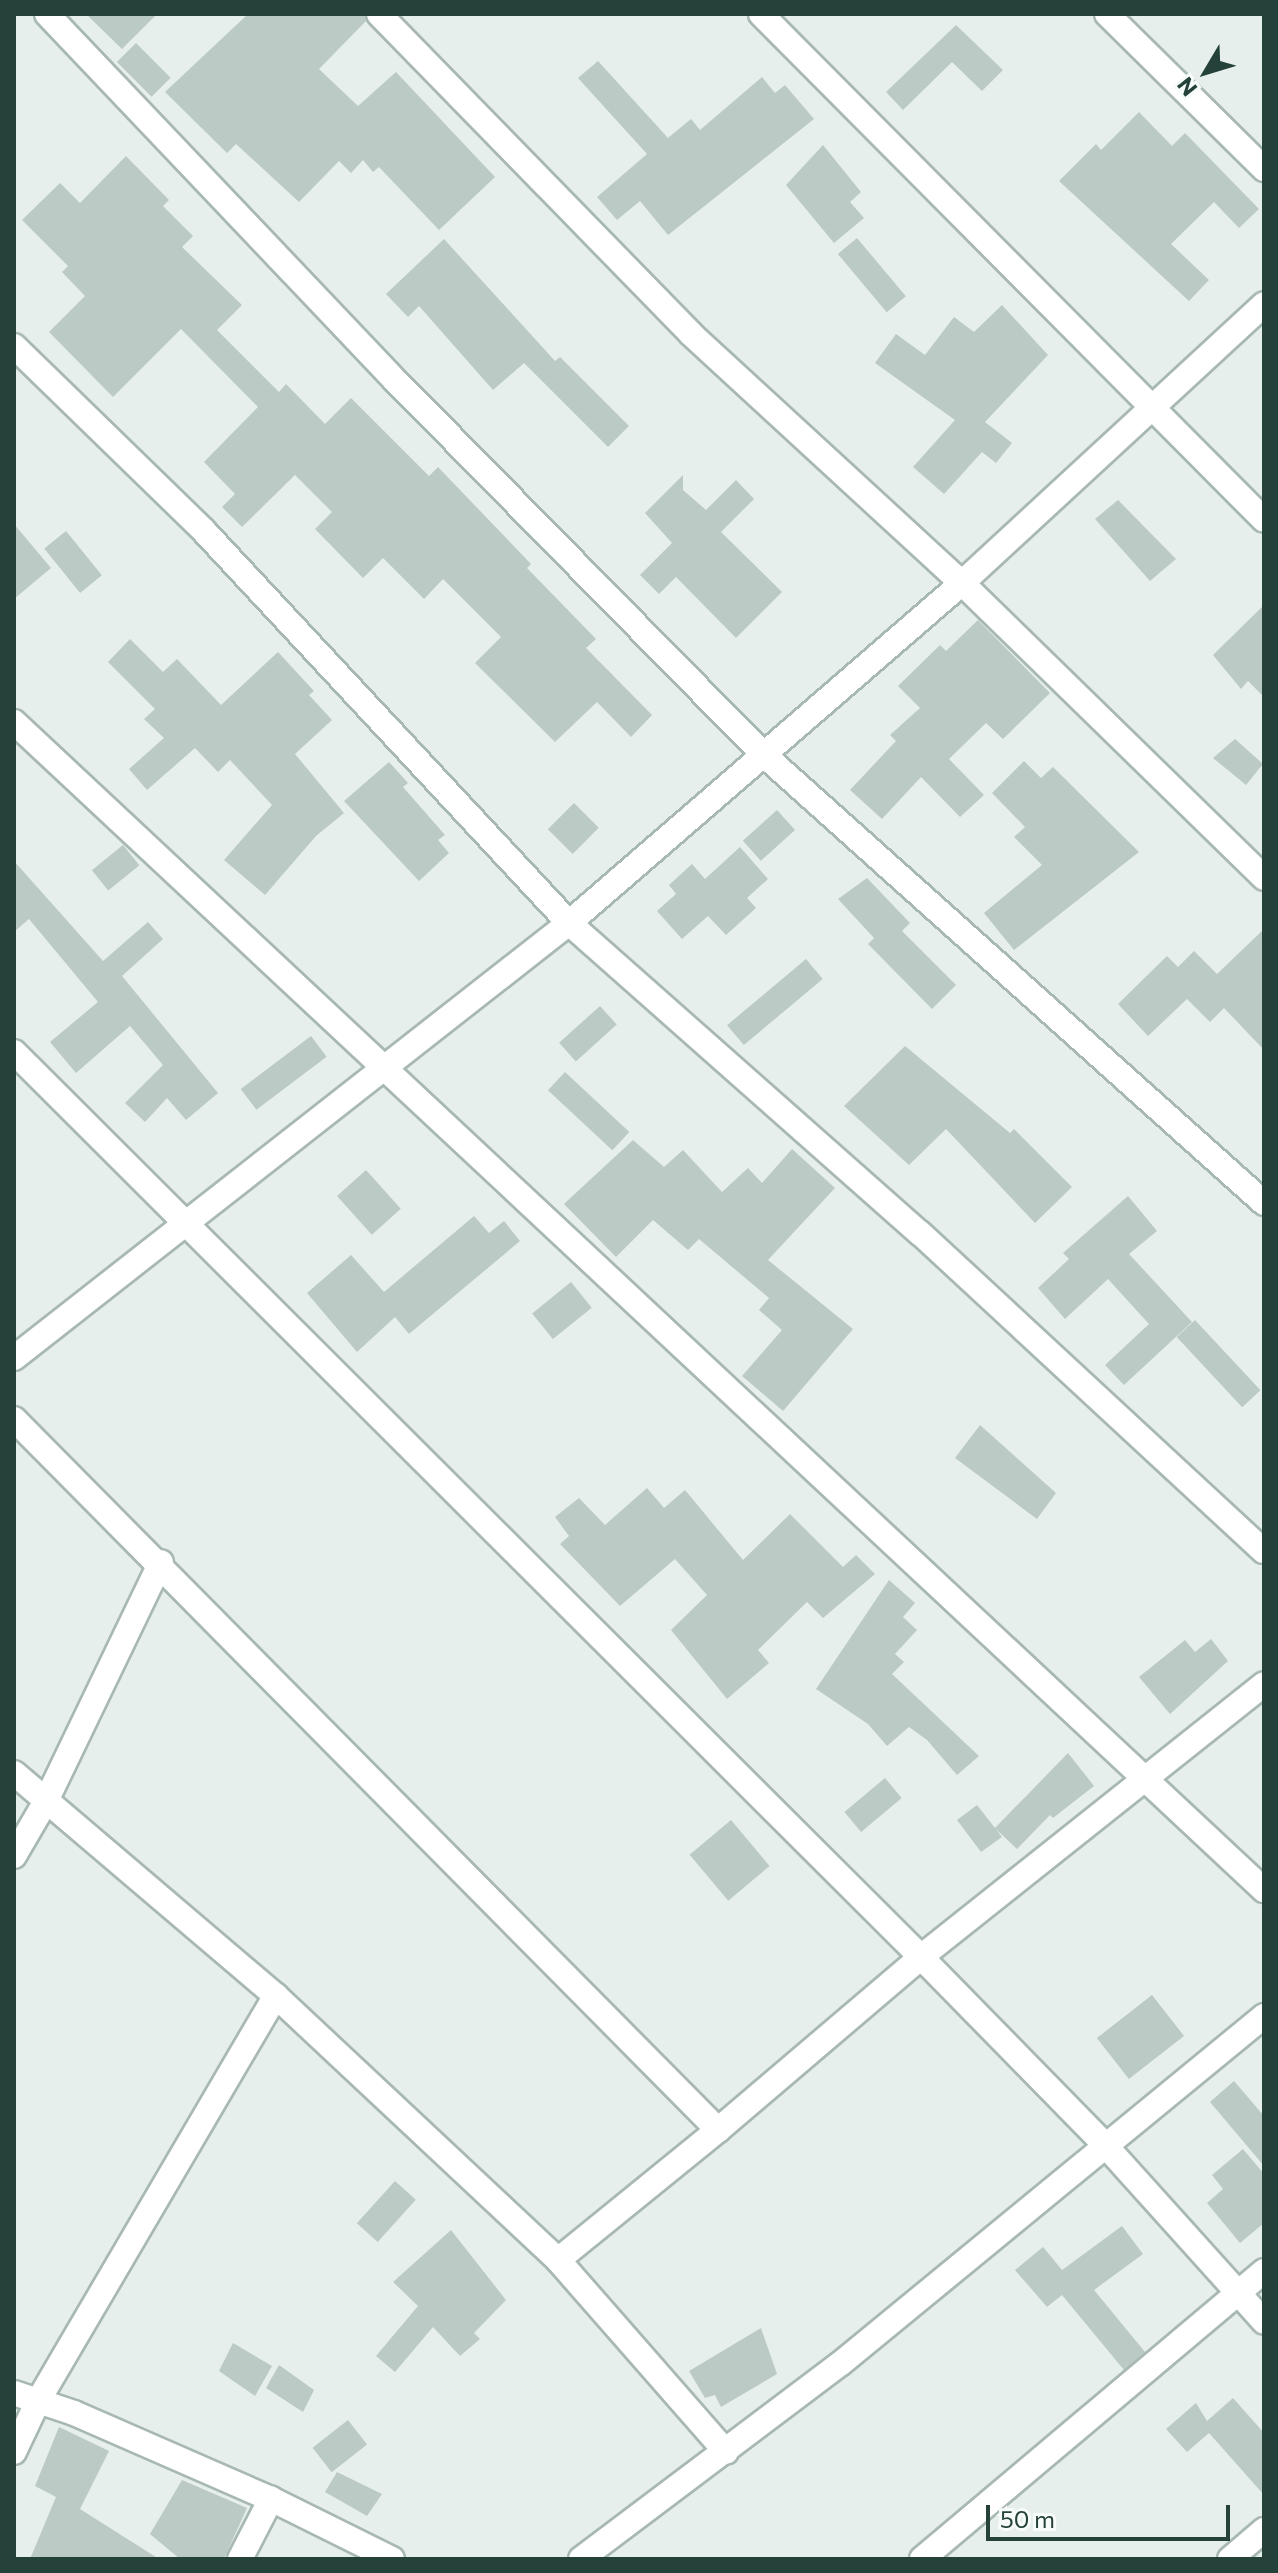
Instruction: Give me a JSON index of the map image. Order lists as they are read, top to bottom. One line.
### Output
{"scale_bar":"50 m","north":"bottom left"}
